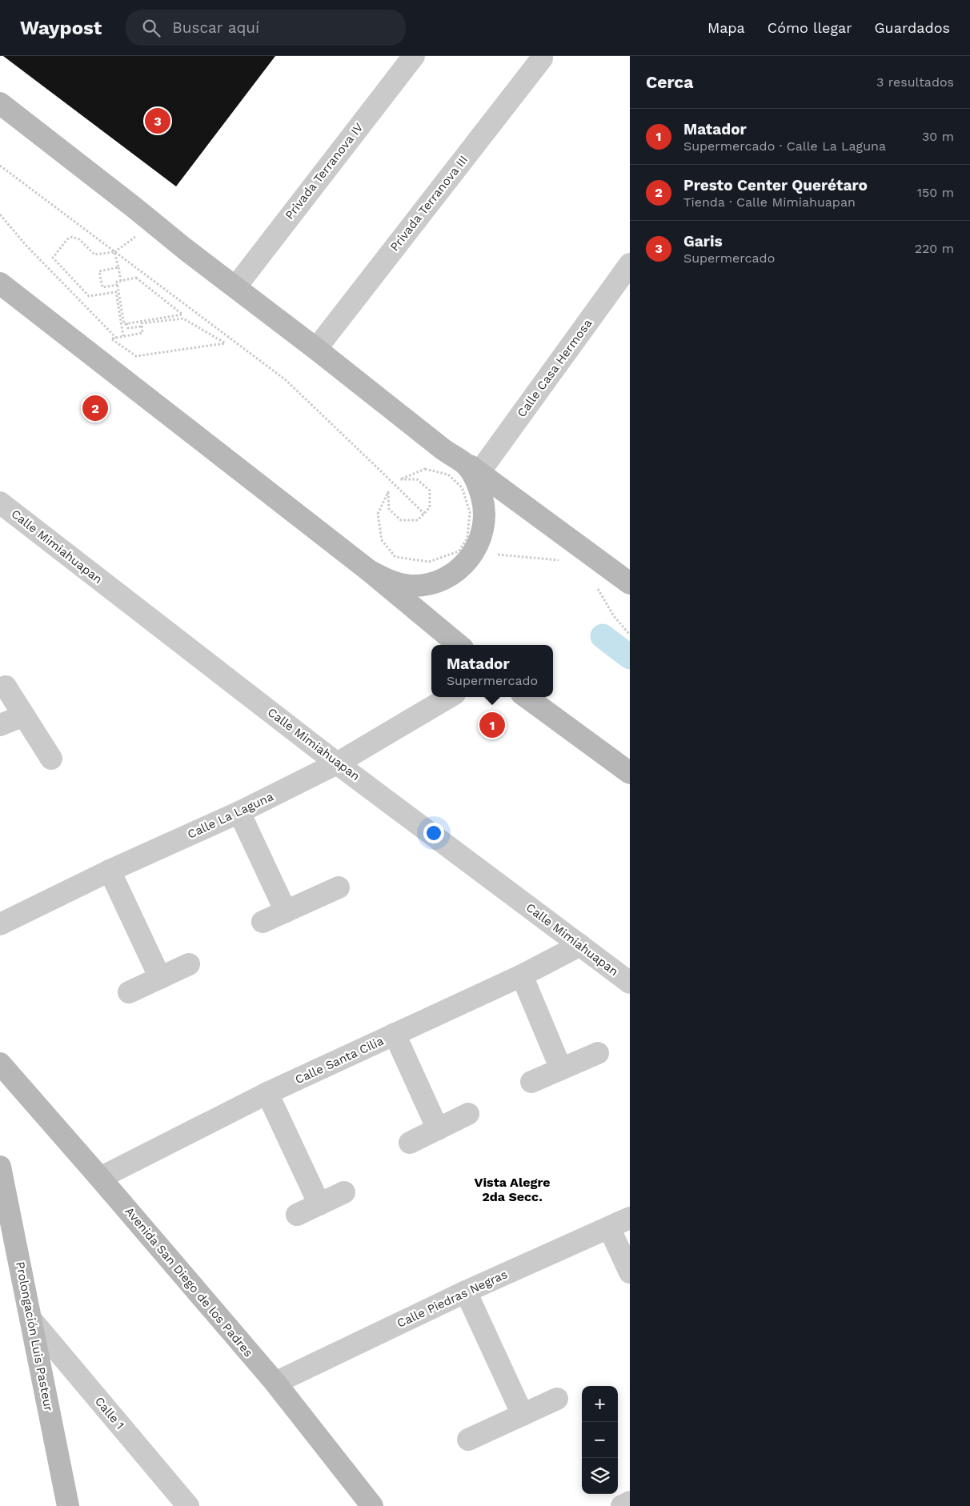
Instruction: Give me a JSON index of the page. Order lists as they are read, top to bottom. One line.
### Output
{"streets":{"main road":["Avenida San Diego de los Padres","Prolongación Luis Pasteur"],"street":["Privada Terranova IV","Privada Terranova III","Calle Casa Hermosa","Calle Mimiahuapan","Calle La Laguna","Calle Santa Cilia","Calle Piedras Negras","Calle 1"]},"crossings":[["Calle Mimiahuapan","Calle La Laguna"],["Calle Mimiahuapan","Calle Santa Cilia"],["Calle Santa Cilia","Avenida San Diego de los Padres"],["Avenida San Diego de los Padres","Calle Piedras Negras"],["Prolongación Luis Pasteur","Calle 1"]],"districts":["Vista Alegre 2da Secc."],"page":{"header":"Waypost","search":"Buscar aquí","nav":["Mapa","Cómo llegar","Guardados"],"heading":["Cerca","3 resultados"],"pins":["3","2","1"],"list":[{"mark":"1","name":"Matador","note":"Supermercado · Calle La Laguna","value":"30 m"},{"mark":"2","name":"Presto Center Querétaro","note":"Tienda · Calle Mimiahuapan","value":"150 m"},{"mark":"3","name":"Garis","note":"Supermercado","value":"220 m"}],"popup":["Matador","Supermercado"],"map_buttons":["+","−"]}}
